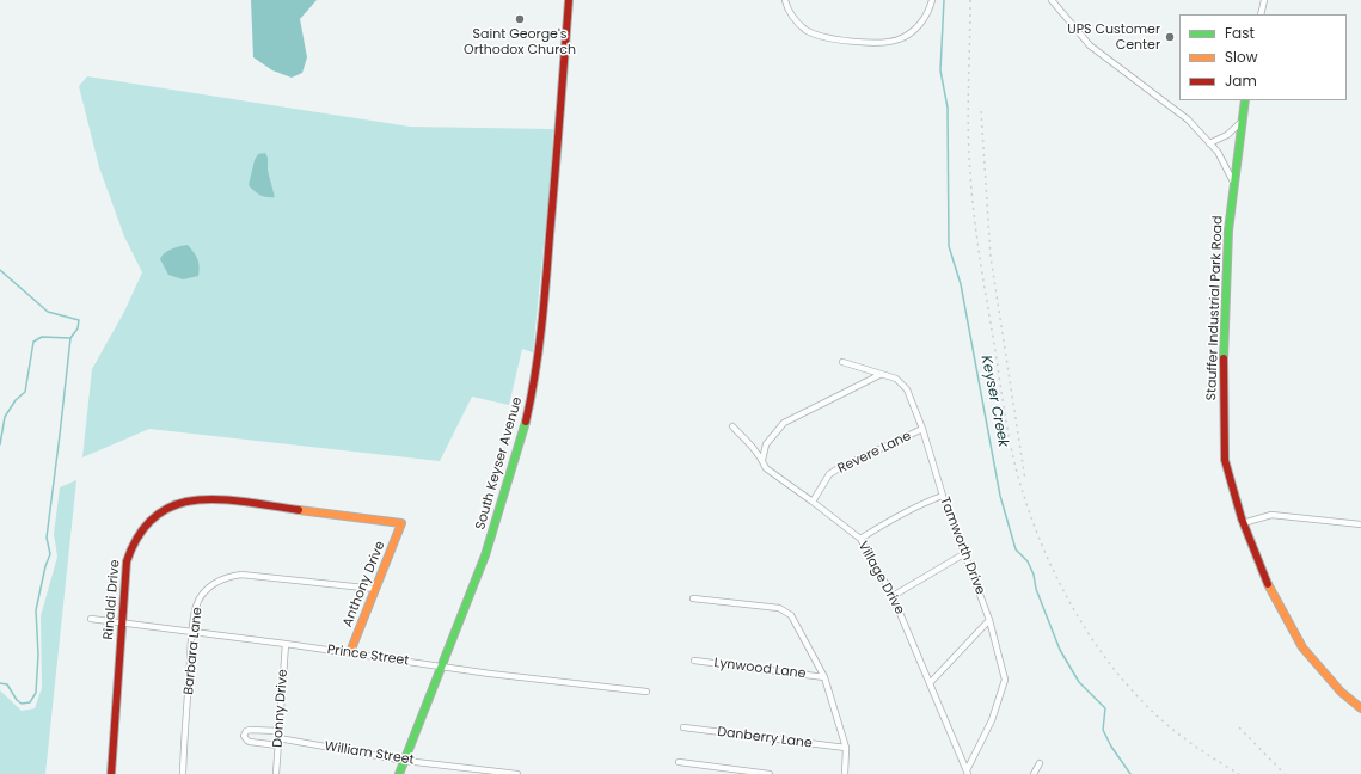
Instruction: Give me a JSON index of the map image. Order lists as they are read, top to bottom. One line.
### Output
{"streets":{"street":["Stauffer Industrial Park Road","Revere Lane","South Keyser Avenue","Tamworth Drive","Village Drive","Anthony Drive","Rinaldi Drive","Barbara Lane","Prince Street","Lynwood Lane","Donny Drive","Danberry Lane","William Street"]},"crossings":[["Revere Lane","Tamworth Drive"],["Revere Lane","Village Drive"],["South Keyser Avenue","Prince Street"],["South Keyser Avenue","William Street"],["Tamworth Drive","Village Drive"],["Anthony Drive","Rinaldi Drive"],["Anthony Drive","Barbara Lane"],["Anthony Drive","Prince Street"],["Rinaldi Drive","Prince Street"],["Barbara Lane","Prince Street"],["Prince Street","Donny Drive"],["Donny Drive","William Street"]],"water":["Keyser Creek"],"places":["Saint George's Orthodox Church","UPS Customer Center"],"legend":["Fast","Slow","Jam"]}
